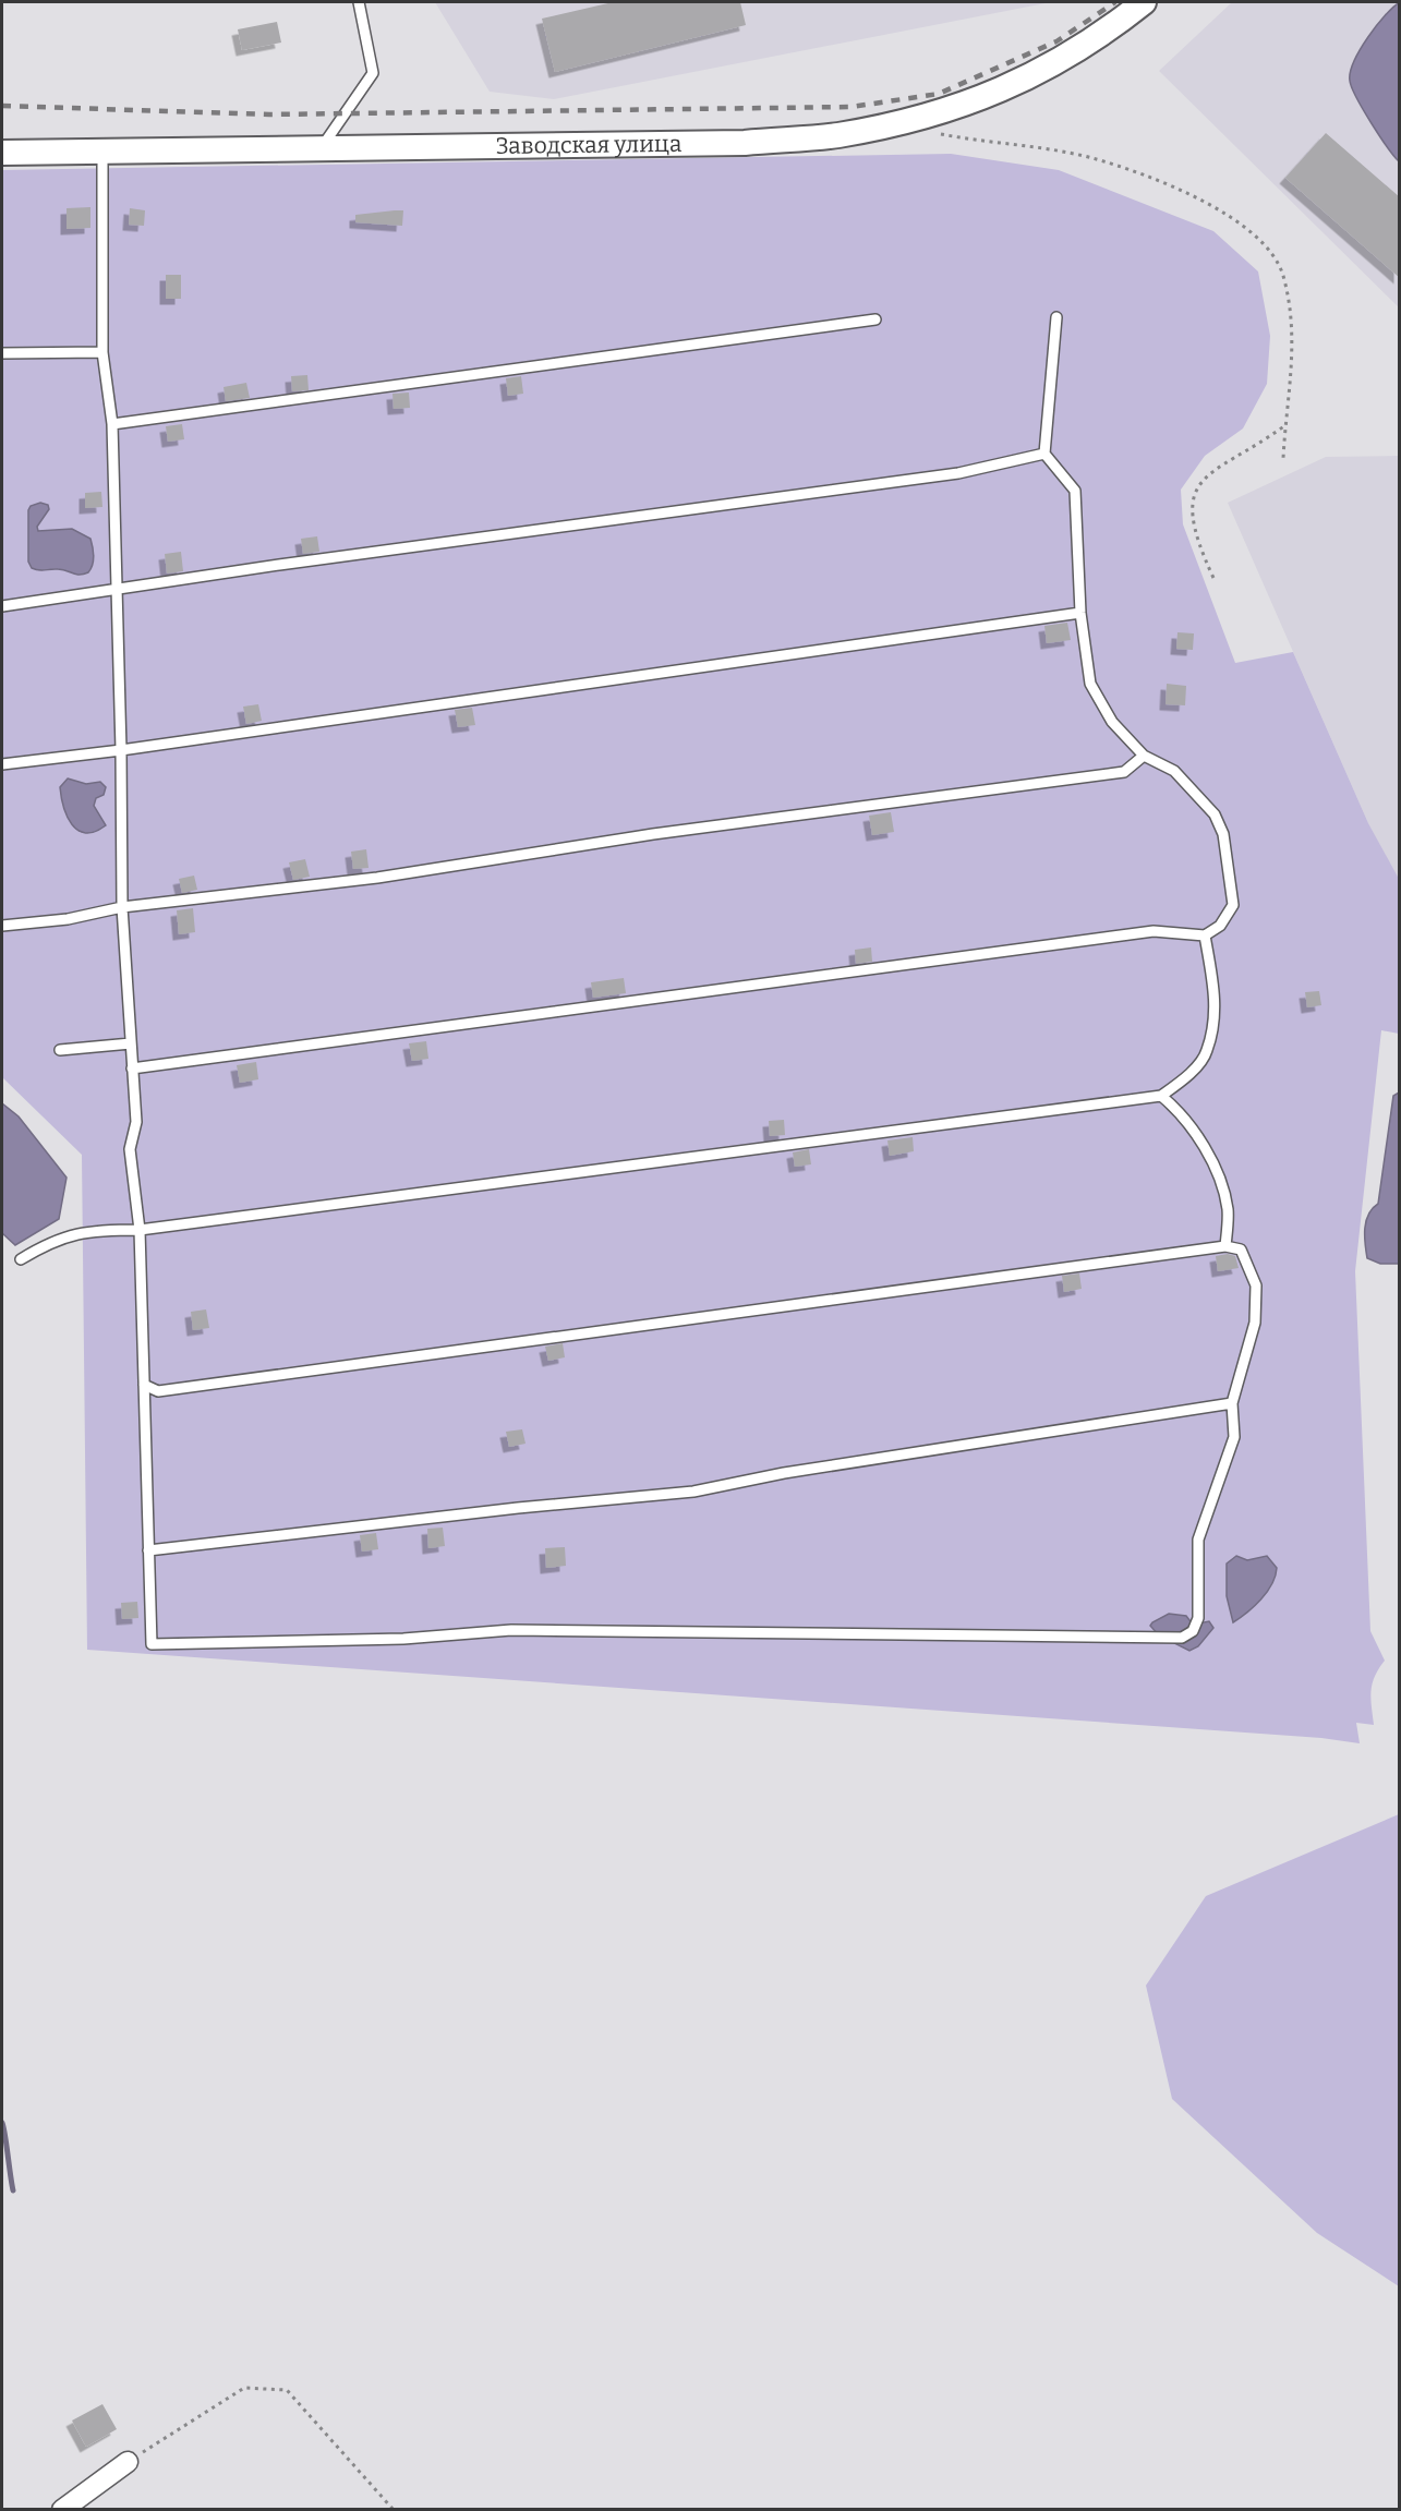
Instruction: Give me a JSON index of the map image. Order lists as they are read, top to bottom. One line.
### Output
{"streets":{"street":["Заводская улица"]}}
